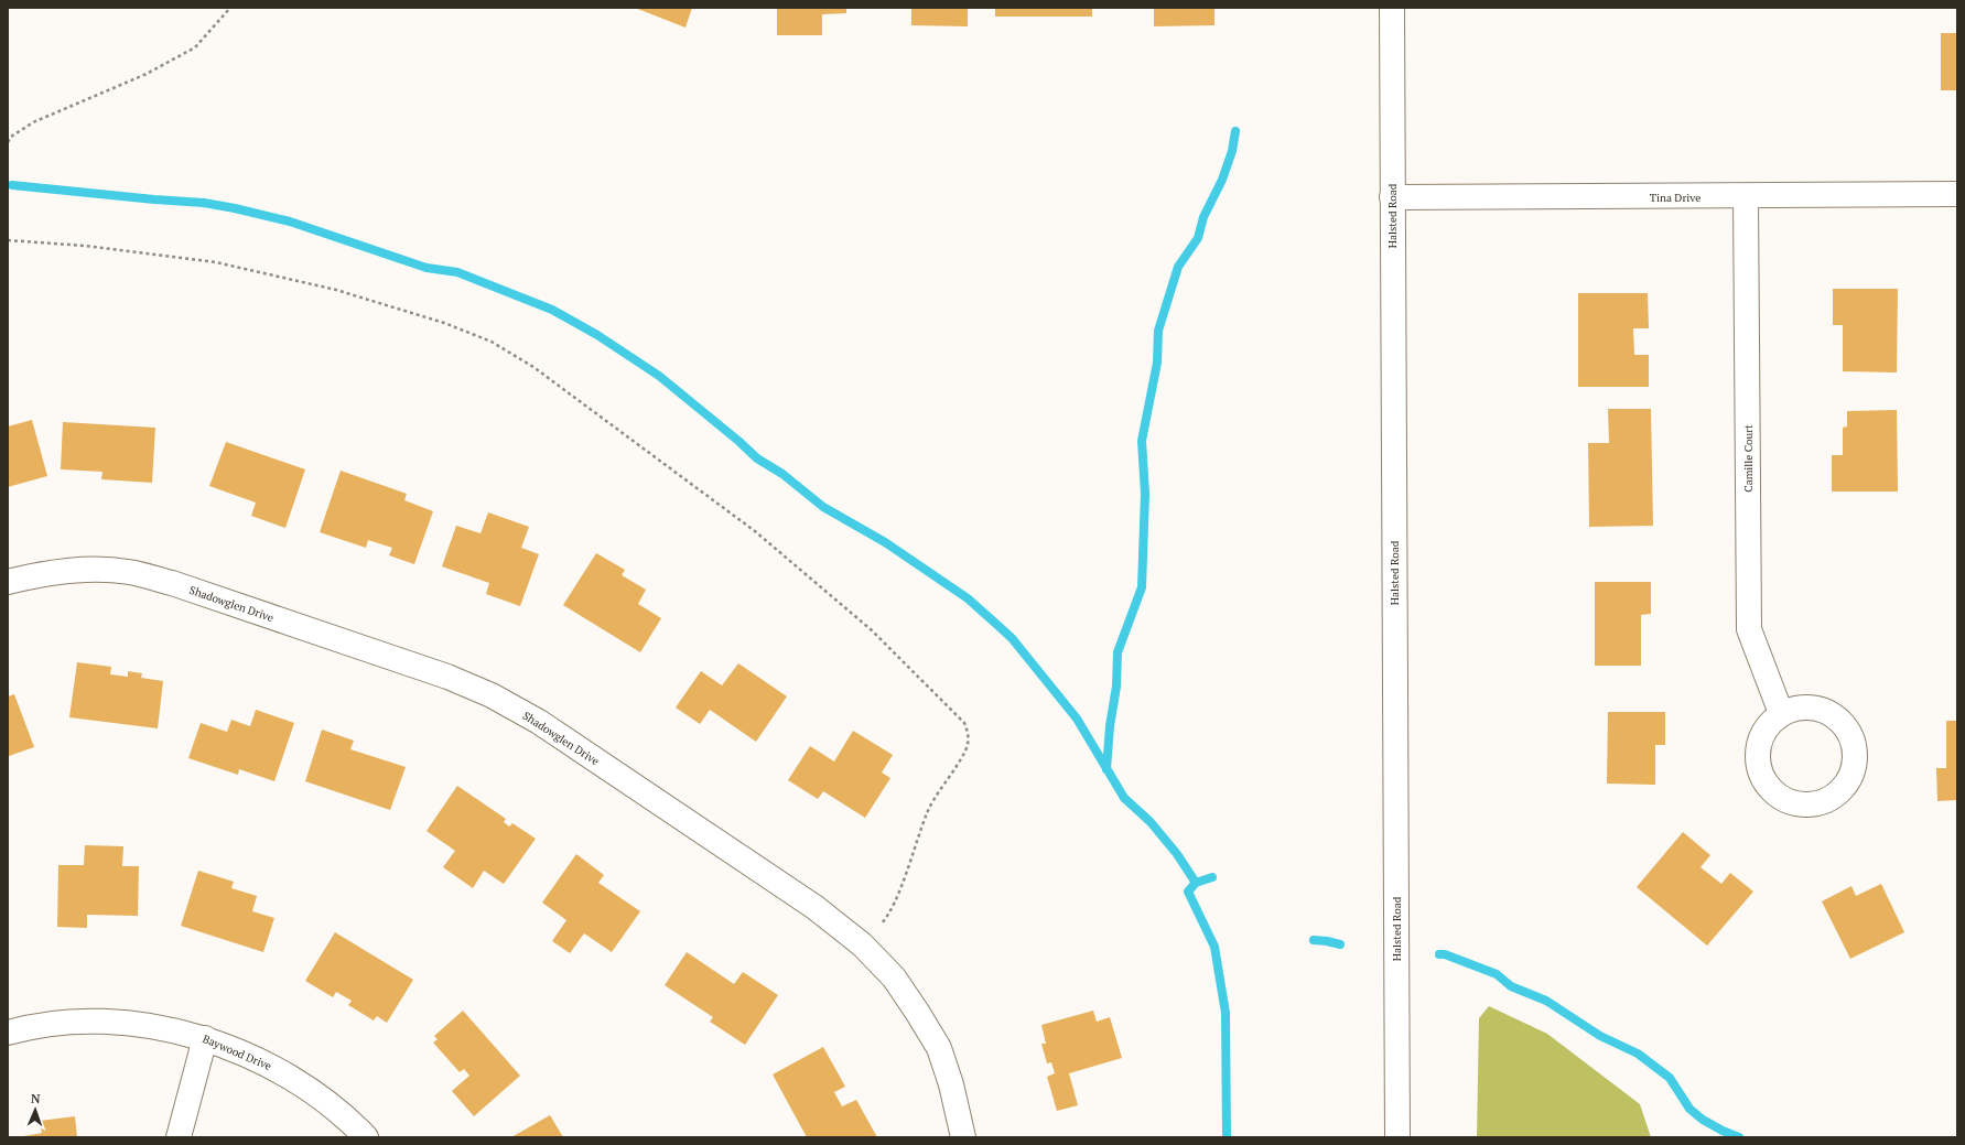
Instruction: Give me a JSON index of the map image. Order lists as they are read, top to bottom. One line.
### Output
{"streets":{"street":["Tina Drive","Halsted Road","Camille Court","Shadowglen Drive","Baywood Drive"]},"crossings":[["Tina Drive","Halsted Road"],["Tina Drive","Camille Court"]],"north":"top"}
